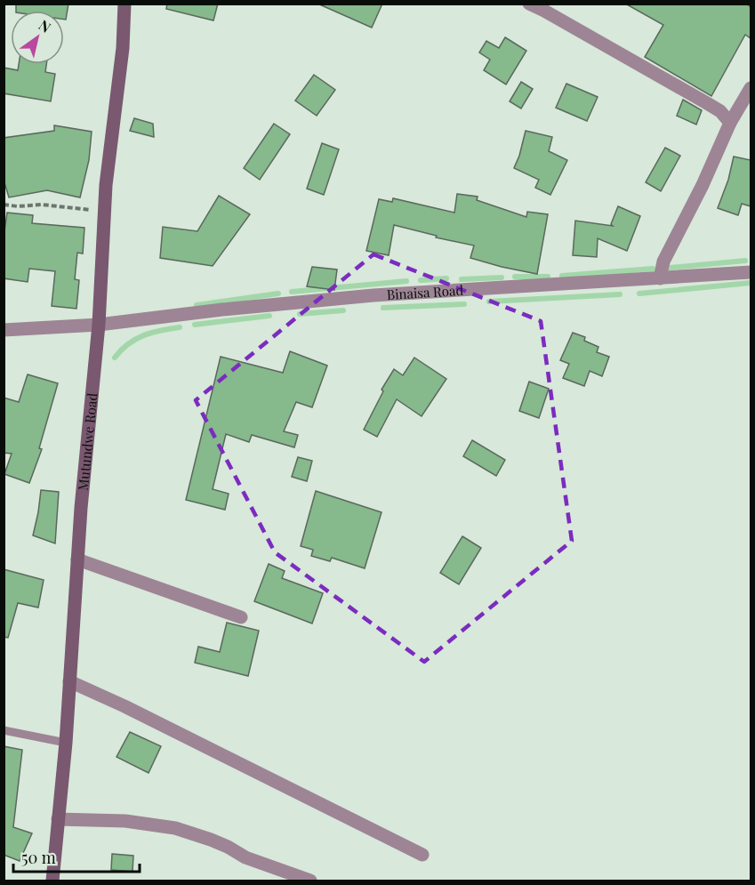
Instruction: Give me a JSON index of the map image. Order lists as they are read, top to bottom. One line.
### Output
{"streets":{"main road":["Mutundwe Road"],"street":["Binaisa Road"]},"crossings":[["Binaisa Road","Mutundwe Road"]],"scale_bar":"50 m","north":"top right"}
